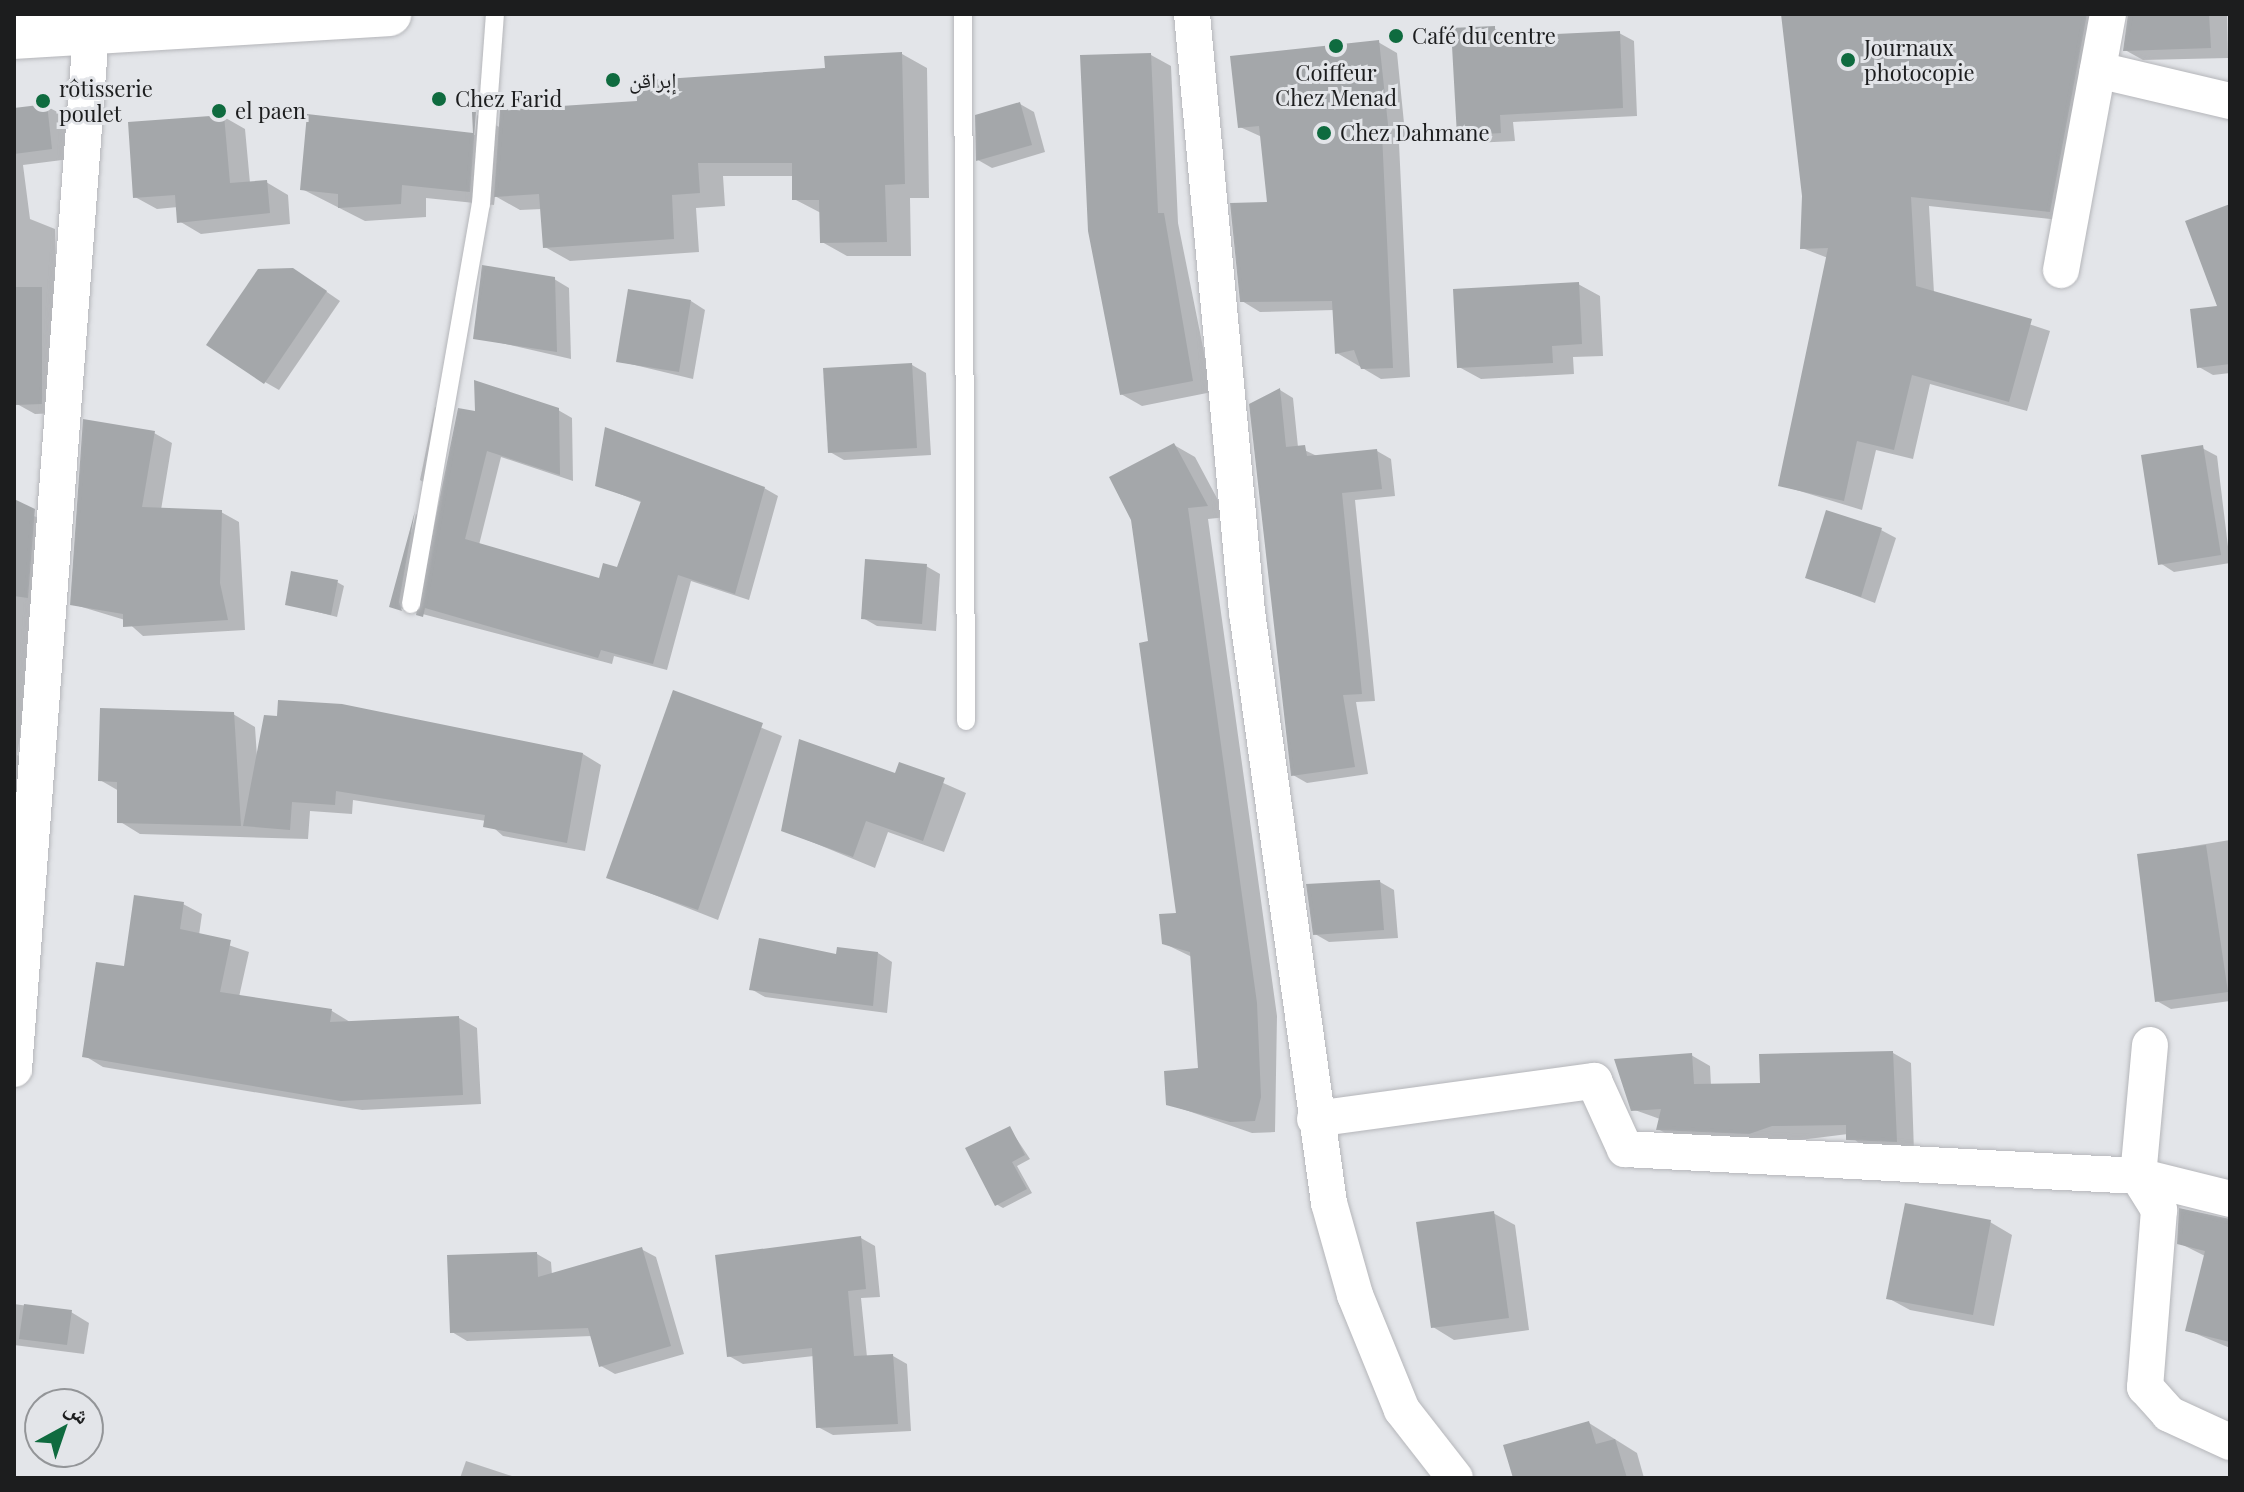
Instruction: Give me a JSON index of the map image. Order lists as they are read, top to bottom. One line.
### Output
{"places":["Café du centre","Coiffeur Chez Menad","Journaux photocopie","إبراقن","Chez Farid","rôtisserie poulet","el paen","Chez Dahmane"],"north":"top right"}
